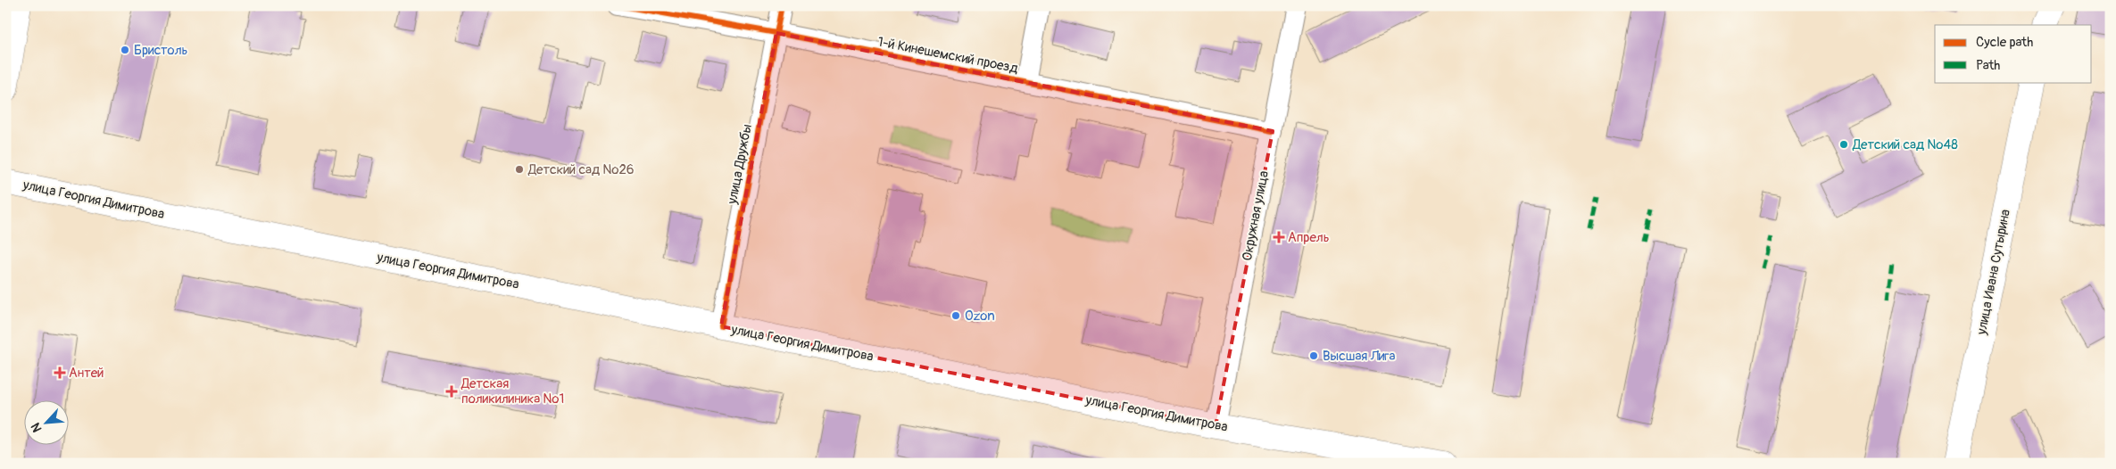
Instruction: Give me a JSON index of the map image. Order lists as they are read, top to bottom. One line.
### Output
{"streets":{"main road":["улица Георгия Димитрова","улица Ивана Сутырина"],"street":["1-й Кинешемский проезд","улица Дружбы","Окружная улица"]},"crossings":[["1-й Кинешемский проезд","улица Дружбы"],["1-й Кинешемский проезд","Окружная улица"],["улица Дружбы","улица Георгия Димитрова"],["улица Георгия Димитрова","Окружная улица"]],"places":{"other":["Бристоль","Детский сад №48","Детский сад №26","Ozon","Высшая Лига"],"health":["Апрель","Антей","Детская поликилиника №1"]},"legend":["Cycle path","Path"],"north":"bottom left"}
